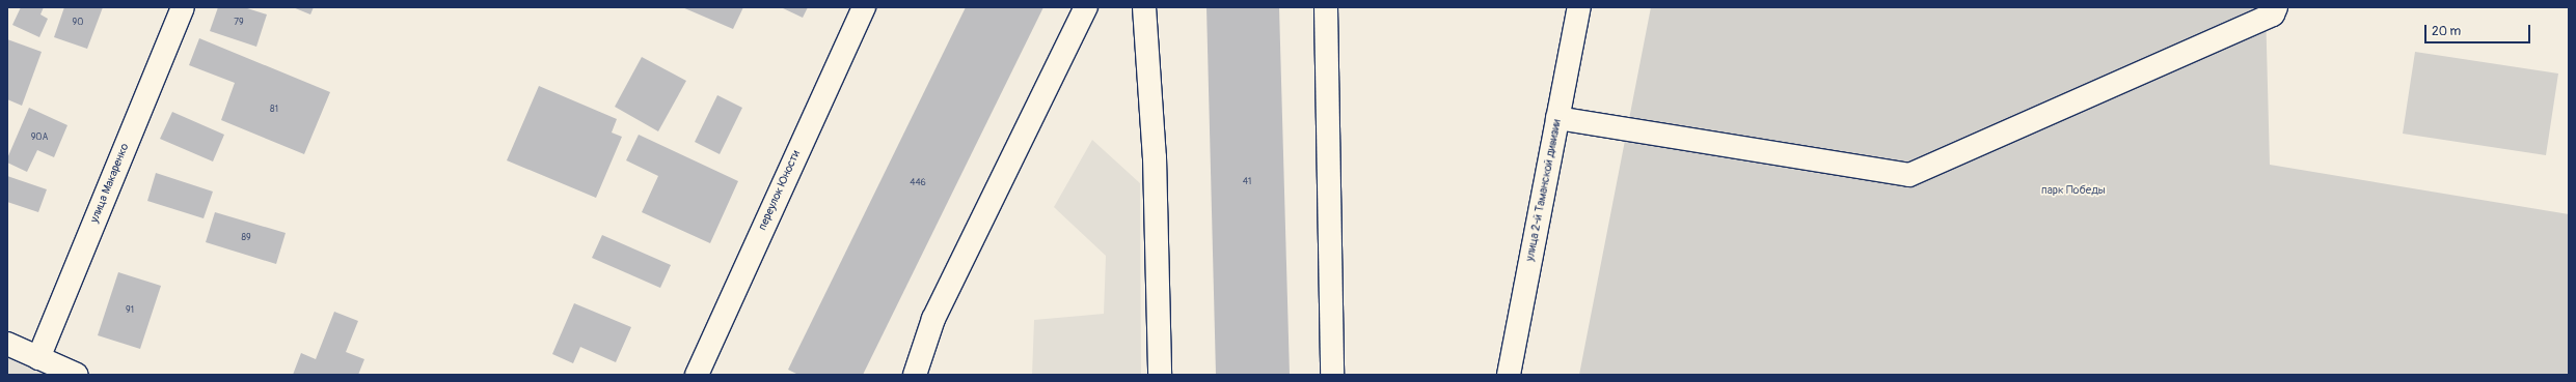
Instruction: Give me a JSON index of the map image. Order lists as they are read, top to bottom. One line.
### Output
{"streets":{"street":["улица Макаренко","переулок Юности","улица 2-й Таманской дивизии"]},"parks":["парк Победы"],"house_numbers":["90","79","81","90А","41","446","89","91"],"scale_bar":"20 m"}
